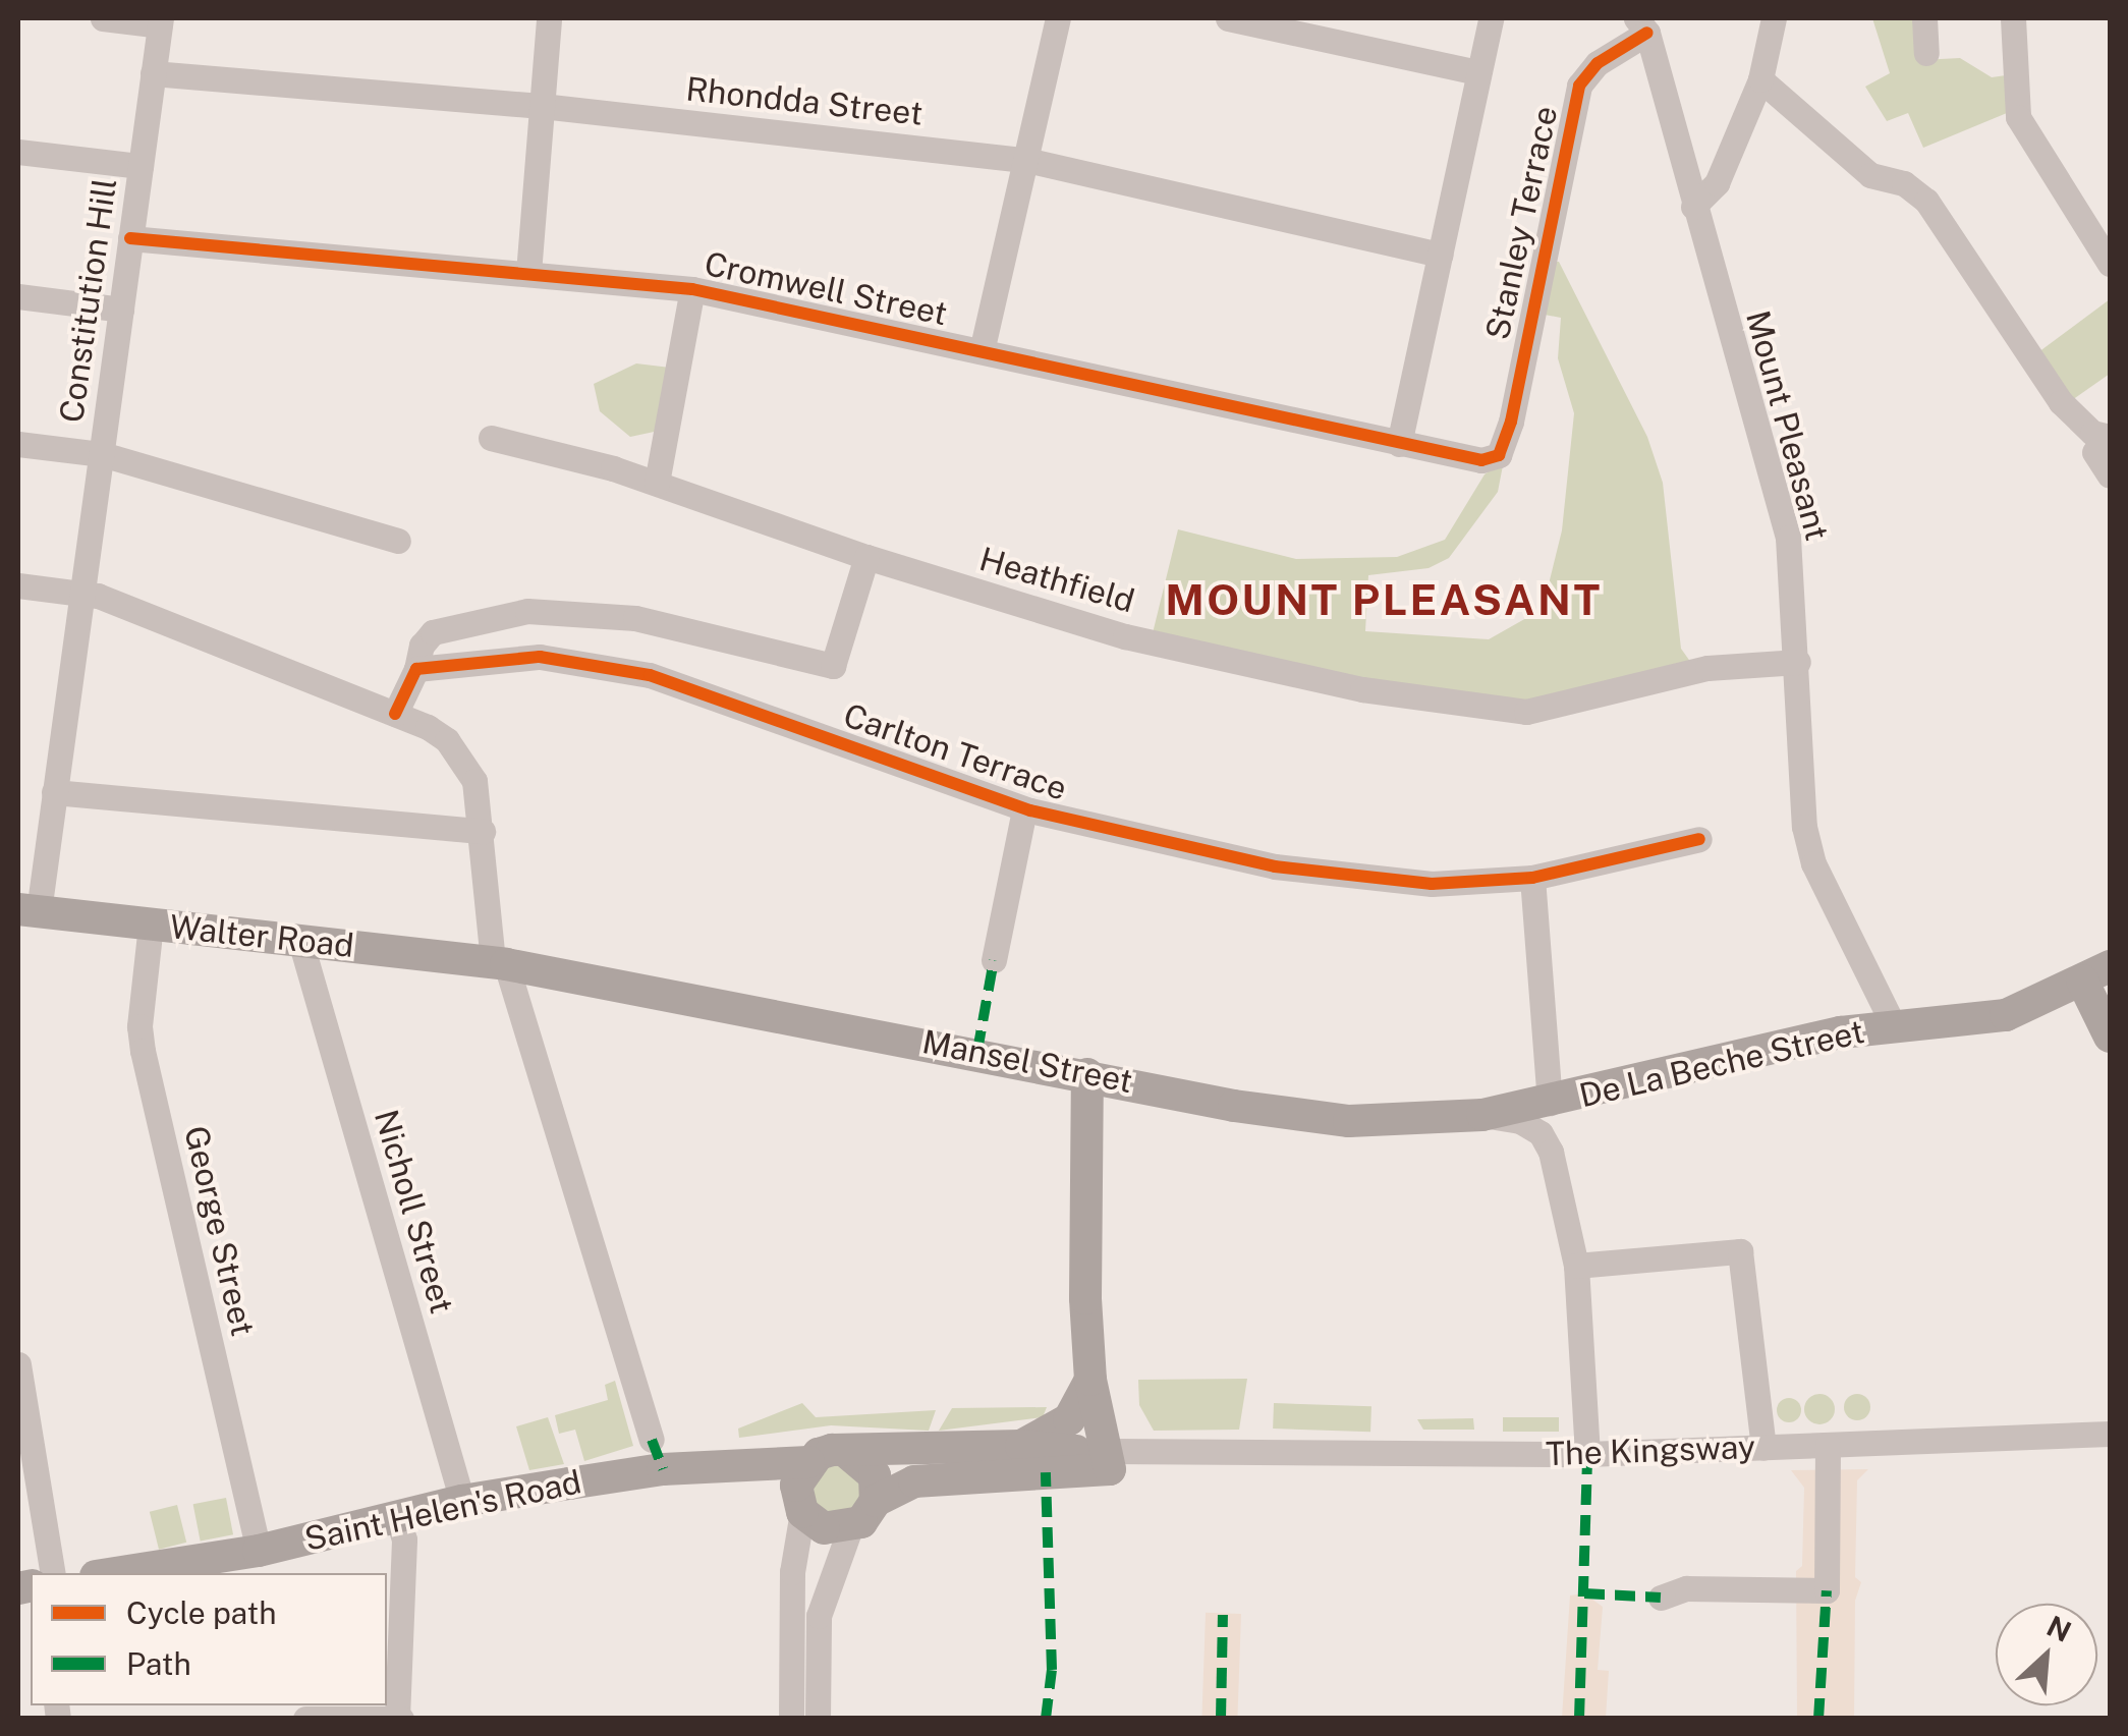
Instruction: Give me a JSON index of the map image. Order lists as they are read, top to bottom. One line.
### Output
{"streets":{"main road":["Walter Road","Mansel Street","De La Beche Street","The Kingsway","Saint Helen's Road"],"street":["Rhondda Street","Stanley Terrace","Cromwell Street","Constitution Hill","Mount Pleasant","Heathfield","Carlton Terrace","Nicholl Street","George Street"]},"crossings":[["Rhondda Street","Constitution Hill"],["Stanley Terrace","Cromwell Street"],["Stanley Terrace","Mount Pleasant"],["Cromwell Street","Constitution Hill"],["Constitution Hill","Walter Road"],["Mount Pleasant","Heathfield"],["Mount Pleasant","De La Beche Street"],["Walter Road","Mansel Street"],["Walter Road","Nicholl Street"],["Walter Road","George Street"],["Mansel Street","De La Beche Street"],["Nicholl Street","Saint Helen's Road"],["George Street","Saint Helen's Road"],["The Kingsway","Saint Helen's Road"]],"districts":["MOUNT PLEASANT"],"legend":["Cycle path","Path"],"north":"top right"}
